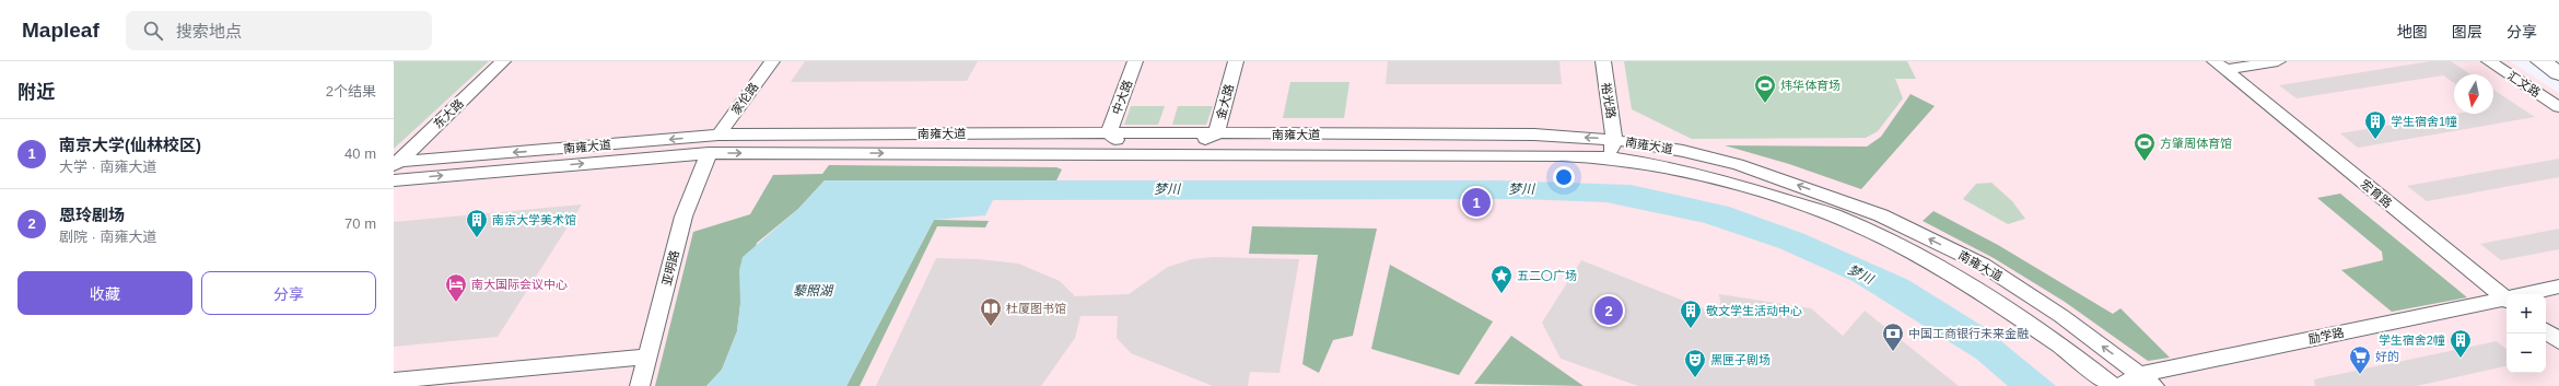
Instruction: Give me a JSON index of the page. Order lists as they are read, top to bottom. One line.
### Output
{"streets":{"street":["汇文路","中大路","家伦路","裕光路","金大路","东大路","南雍大道","宏育路","亚明路","励学路"]},"crossings":[["中大路","南雍大道"],["家伦路","南雍大道"],["裕光路","南雍大道"],["金大路","南雍大道"],["东大路","南雍大道"],["南雍大道","亚明路"],["南雍大道","励学路"]],"water":["梦川","藜照湖"],"places":{"sports":["炜华体育场","方肇周体育馆"],"building":["学生宿舍1幢","南京大学美术馆","敬文学生活动中心","学生宿舍2幢"],"place":["五二〇广场"],"hotel":["南大国际会议中心"],"library":["杜厦图书馆"],"bank":["中国工商银行未来金融"],"supermarket":["好的"],"theatre":["黑匣子剧场"]},"north":"bottom","page":{"header":"Mapleaf","search":"搜索地点","nav":["地图","图层","分享"],"heading":["附近","2个结果"],"list":[{"mark":"1","name":"南京大学(仙林校区)","note":"大学 · 南雍大道","value":"40 m"},{"mark":"2","name":"恩玲剧场","note":"剧院 · 南雍大道","value":"70 m"}],"pins":["1","2"],"buttons":["收藏","分享"],"map_buttons":["+","−"]}}
